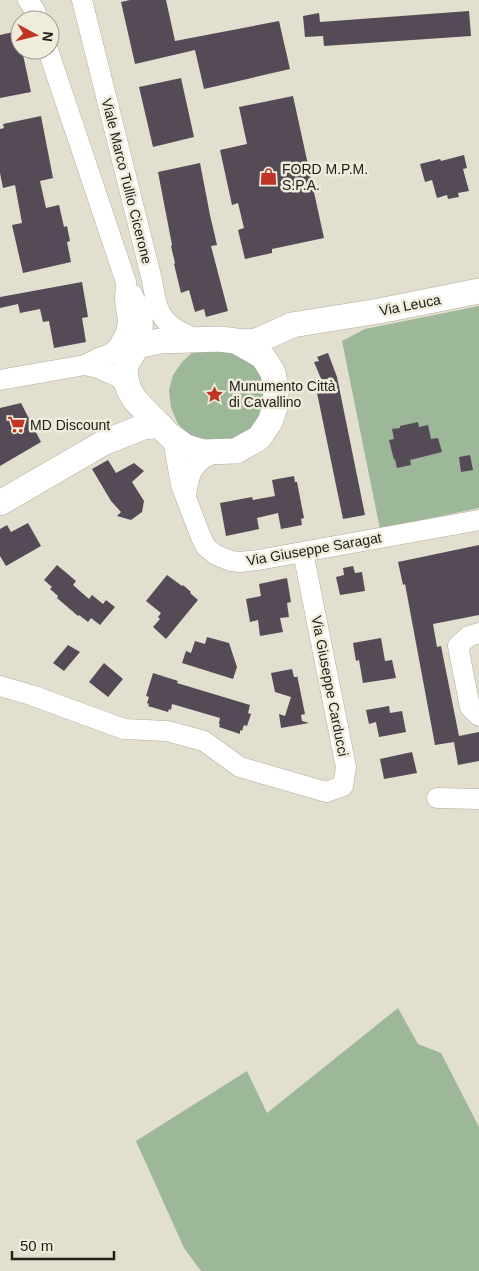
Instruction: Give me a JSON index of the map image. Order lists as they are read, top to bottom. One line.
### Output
{"streets":{"main road":["Via Leuca"],"street":["Viale Marco Tullio Cicerone","Via Giuseppe Saragat","Via Giuseppe Carducci"]},"crossings":[["Viale Marco Tullio Cicerone","Via Leuca"],["Viale Marco Tullio Cicerone","Via Giuseppe Saragat"],["Via Leuca","Via Giuseppe Saragat"],["Via Giuseppe Saragat","Via Giuseppe Carducci"]],"places":{"shop":["FORD M.P.M. S.P.A."],"place":["Munumento Città di Cavallino"],"supermarket":["MD Discount"]},"scale_bar":"50 m","north":"right"}
